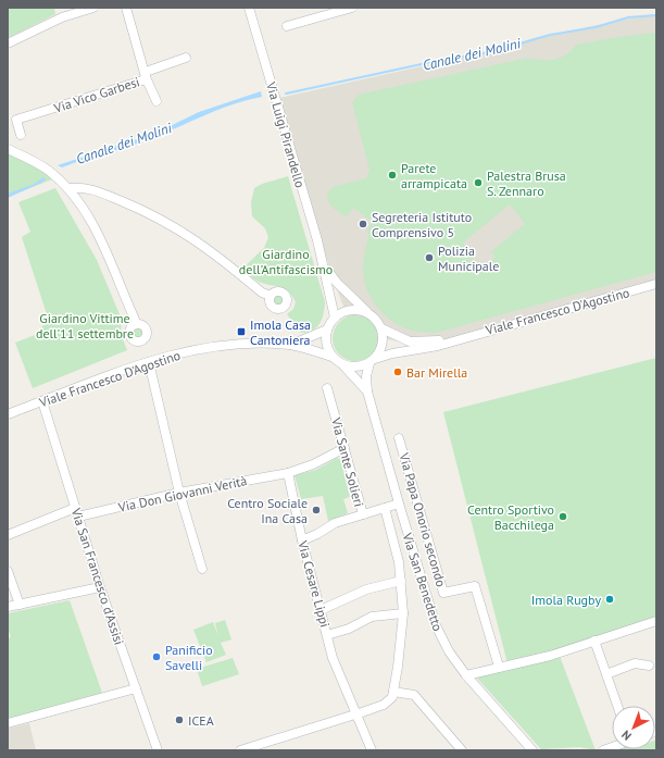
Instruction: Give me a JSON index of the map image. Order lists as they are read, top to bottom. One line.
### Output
{"streets":{"street":["Via Vico Garbesi","Via Luigi Pirandello","Viale Francesco D'Agostino","Via Sante Solieri","Via Don Giovanni Verità","Via Papa Onorio secondo","Via San Francesco d'Assisi","Via San Benedetto","Via Cesare Lippi"]},"crossings":[["Via Luigi Pirandello","Viale Francesco D'Agostino"],["Via Luigi Pirandello","Via San Benedetto"],["Viale Francesco D'Agostino","Via San Francesco d'Assisi"],["Viale Francesco D'Agostino","Via San Benedetto"],["Via Sante Solieri","Via San Benedetto"],["Via Don Giovanni Verità","Via San Francesco d'Assisi"],["Via Don Giovanni Verità","Via Cesare Lippi"]],"water":["Canale dei Molini"],"parks":["Giardino dell'Antifascismo","Giardino Vittime dell'11 settembre"],"places":{"other":["Parete arrampicata","Palestra Brusa S. Zennaro","Segreteria Istituto Comprensivo 5","Polizia Municipale","Bar Mirella","Centro Sociale Ina Casa","Centro Sportivo Bacchilega","Imola Rugby","Panificio Savelli","ICEA"],"transit":["Imola Casa Cantoniera"]},"north":"bottom left"}
